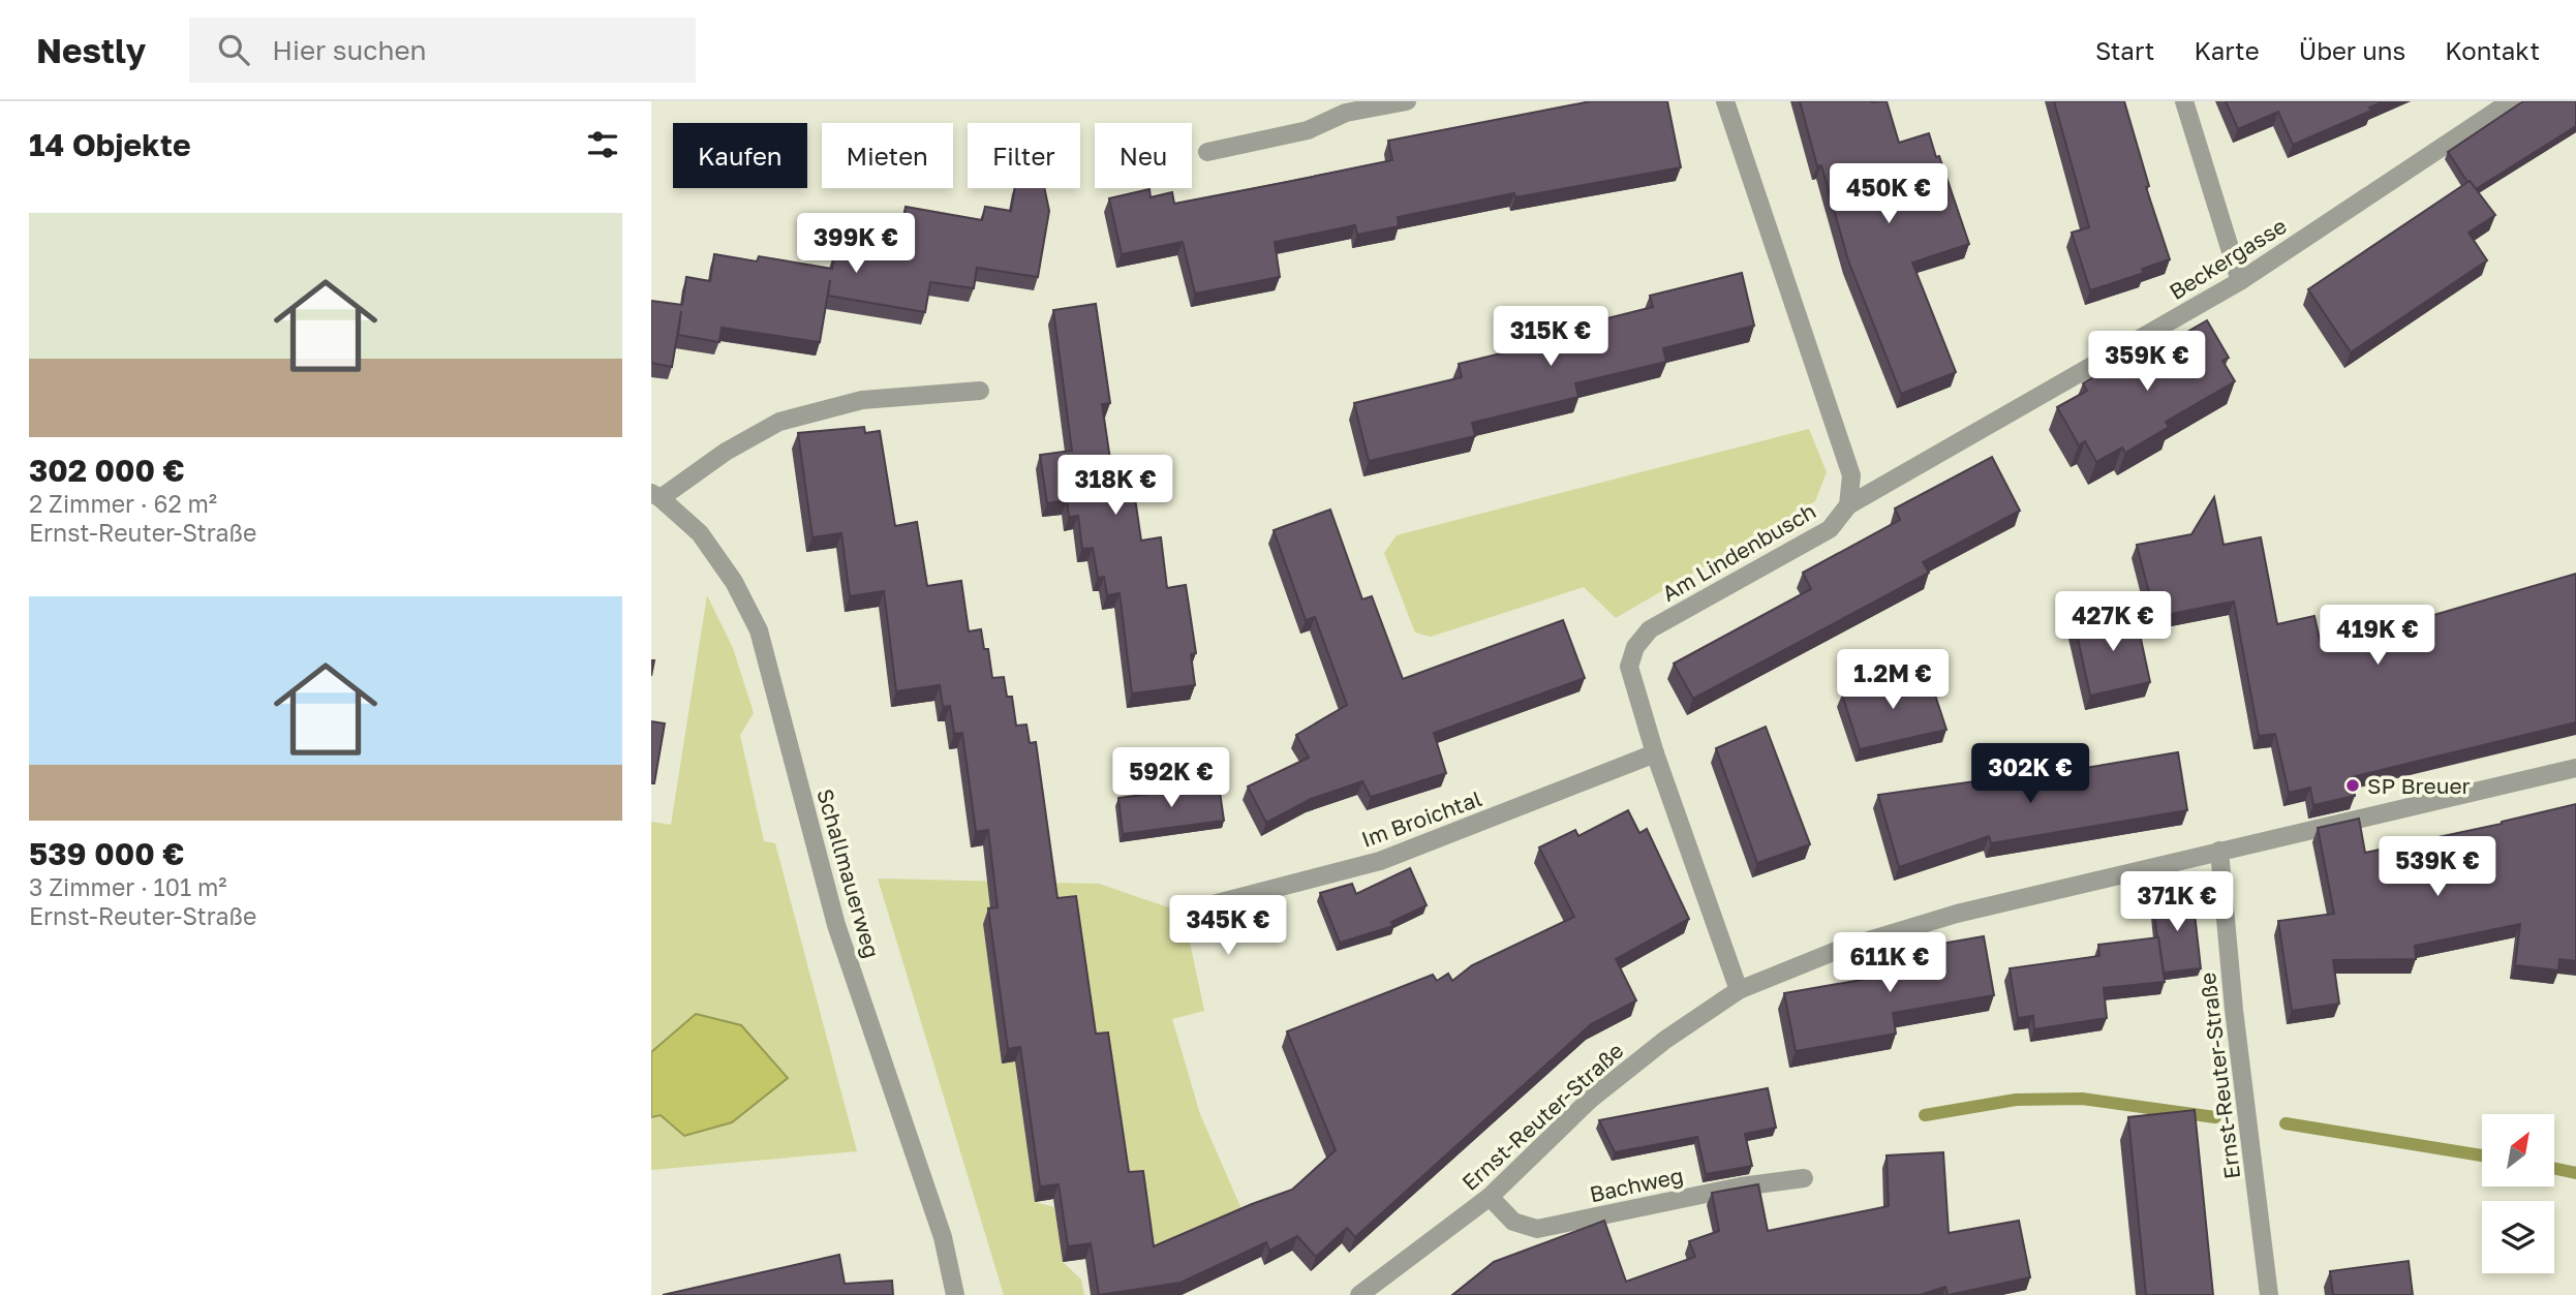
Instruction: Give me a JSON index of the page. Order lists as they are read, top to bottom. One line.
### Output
{"streets":{"street":["Beckergasse","Am Lindenbusch","Im Broichtal","Schallmauerweg","Ernst-Reuter-Straße","Bachweg"]},"crossings":[["Beckergasse","Am Lindenbusch"],["Am Lindenbusch","Im Broichtal"],["Am Lindenbusch","Ernst-Reuter-Straße"],["Ernst-Reuter-Straße","Bachweg"]],"places":["SP Breuer"],"north":"top right","page":{"header":"Nestly","search":"Hier suchen","nav":["Start","Karte","Über uns","Kontakt"],"heading":"14 Objekte","chip":["Kaufen","Mieten","Filter","Neu"],"price":["450K €","399K €","315K €","359K €","318K €","427K €","419K €","1.2M €","302K €","592K €","539K €","371K €","345K €","611K €"],"list":[{"name":"302 000 €","note":"2 Zimmer · 62 m² · Ernst-Reuter-Straße"},{"name":"539 000 €","note":"3 Zimmer · 101 m² · Ernst-Reuter-Straße"}]}}
